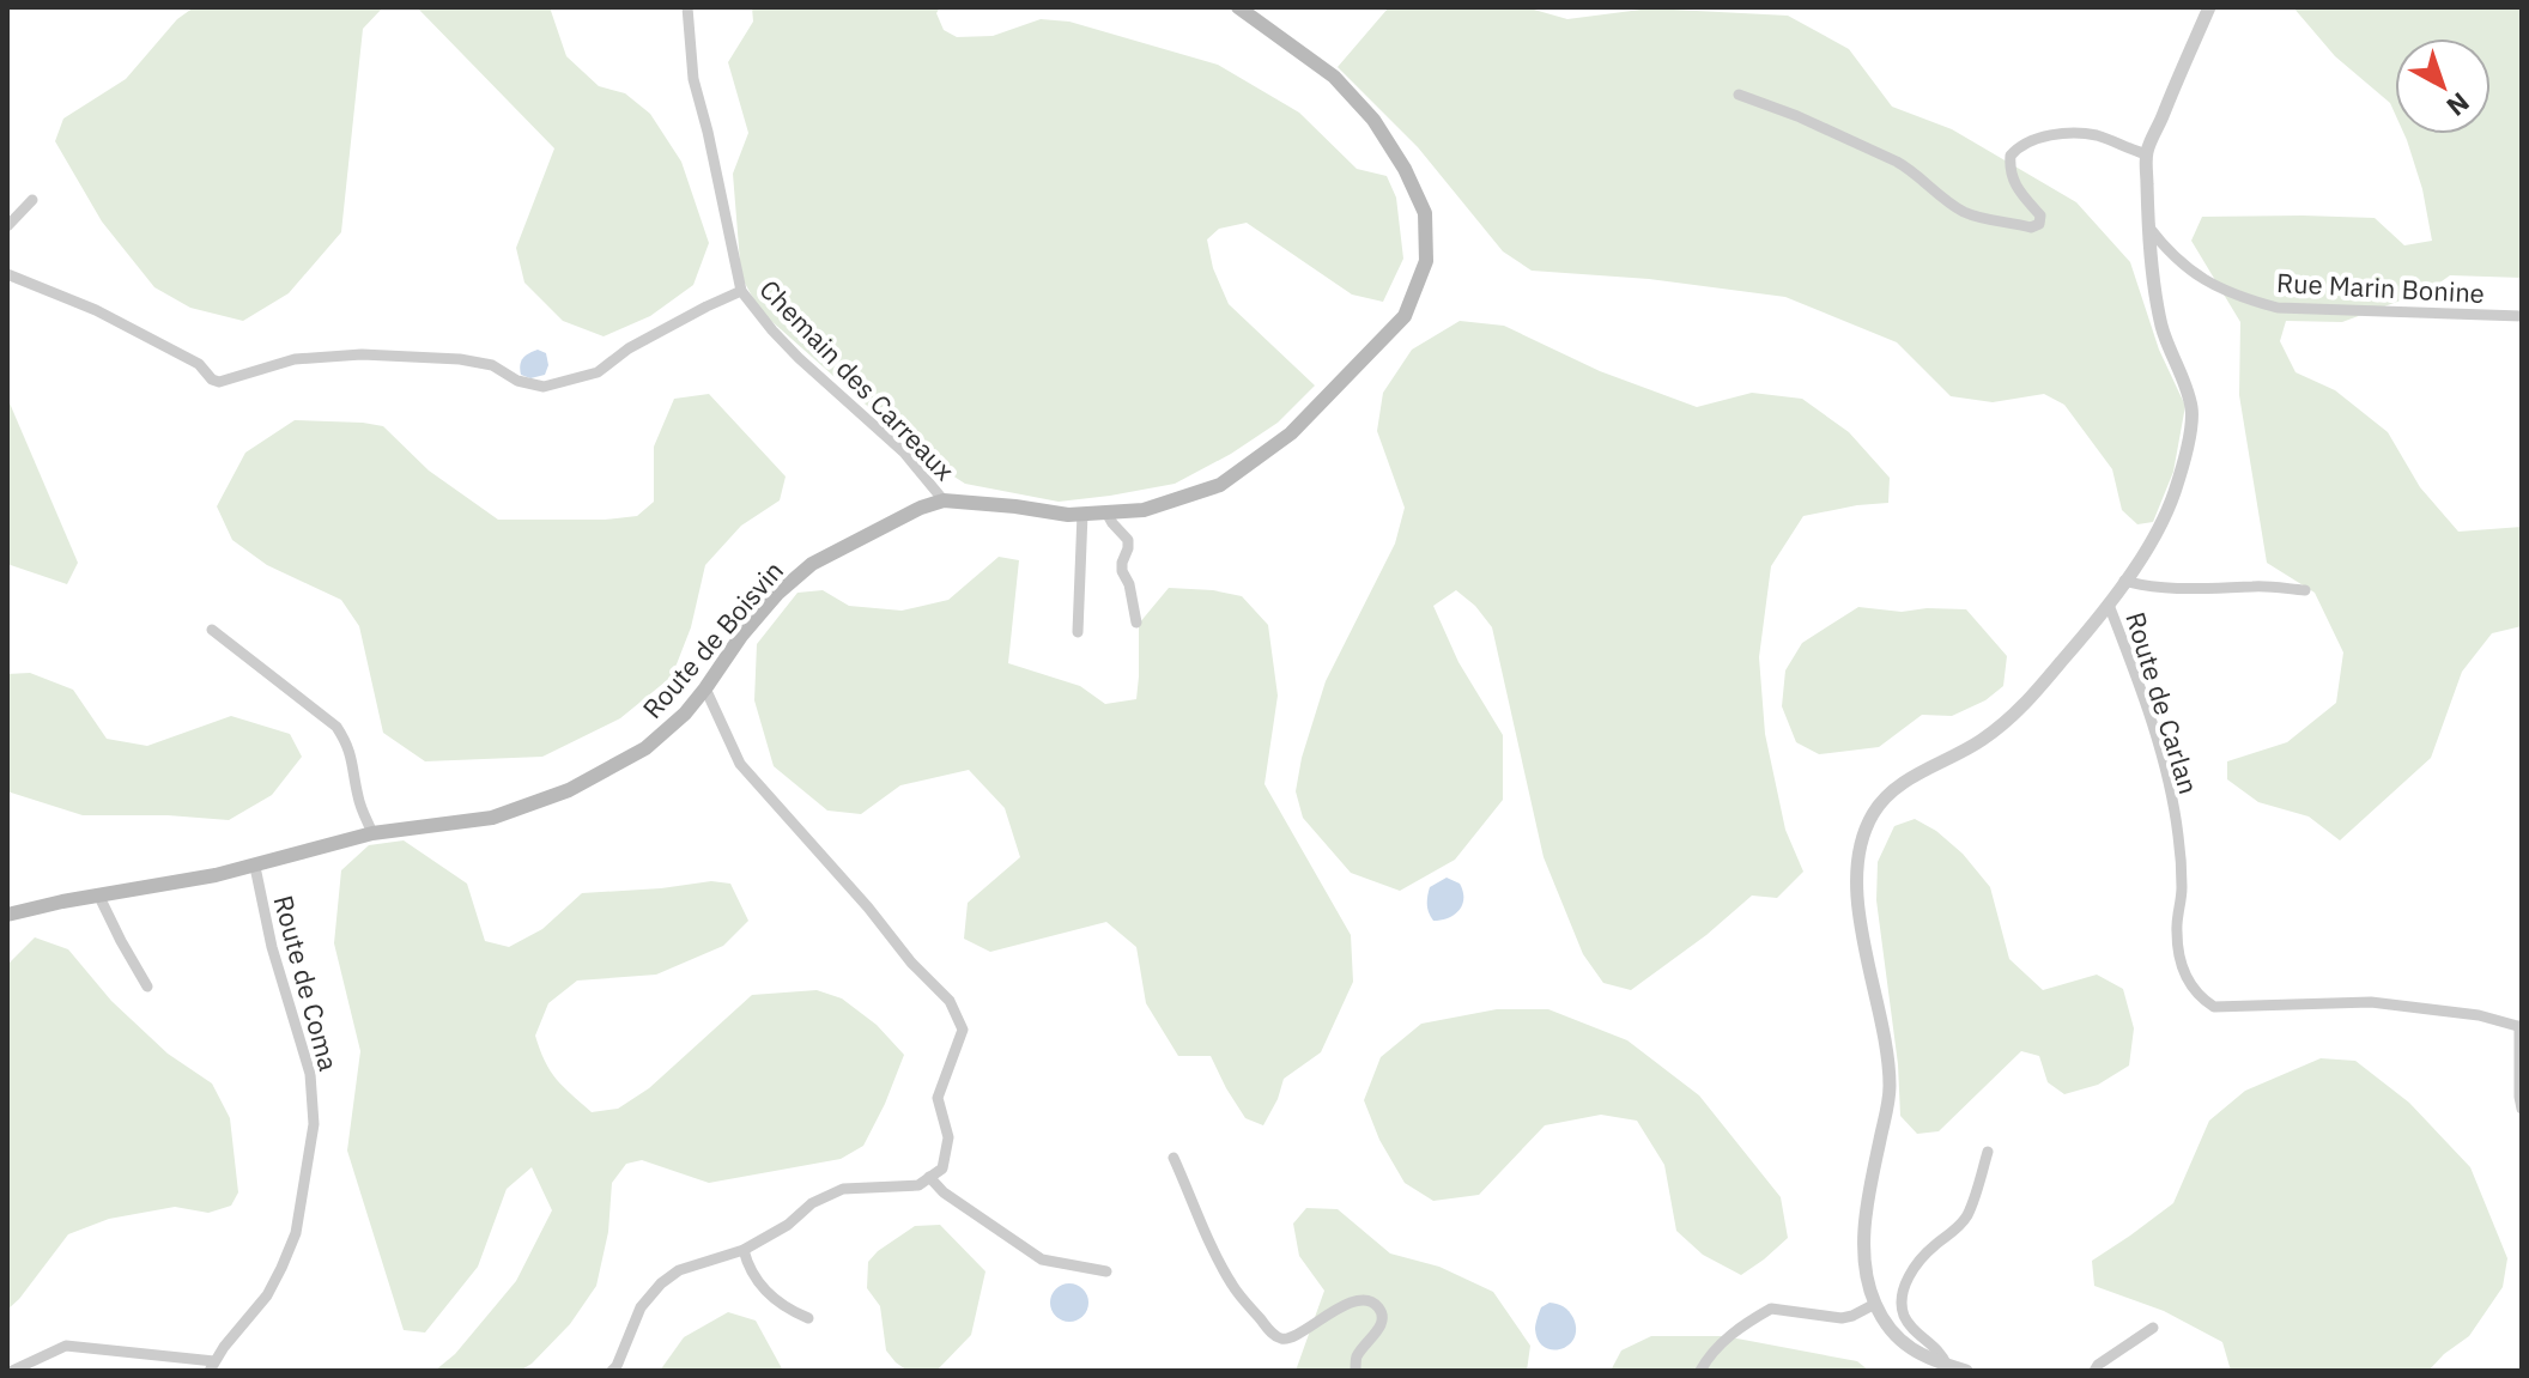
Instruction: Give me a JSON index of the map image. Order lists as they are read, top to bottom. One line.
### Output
{"streets":{"main road":["Route de Boisvin"],"street":["Rue Marin Bonine","Chemain des Carreaux","Route de Carlan","Route de Coma"]},"crossings":[["Chemain des Carreaux","Route de Boisvin"],["Route de Boisvin","Route de Coma"]],"north":"bottom right"}
